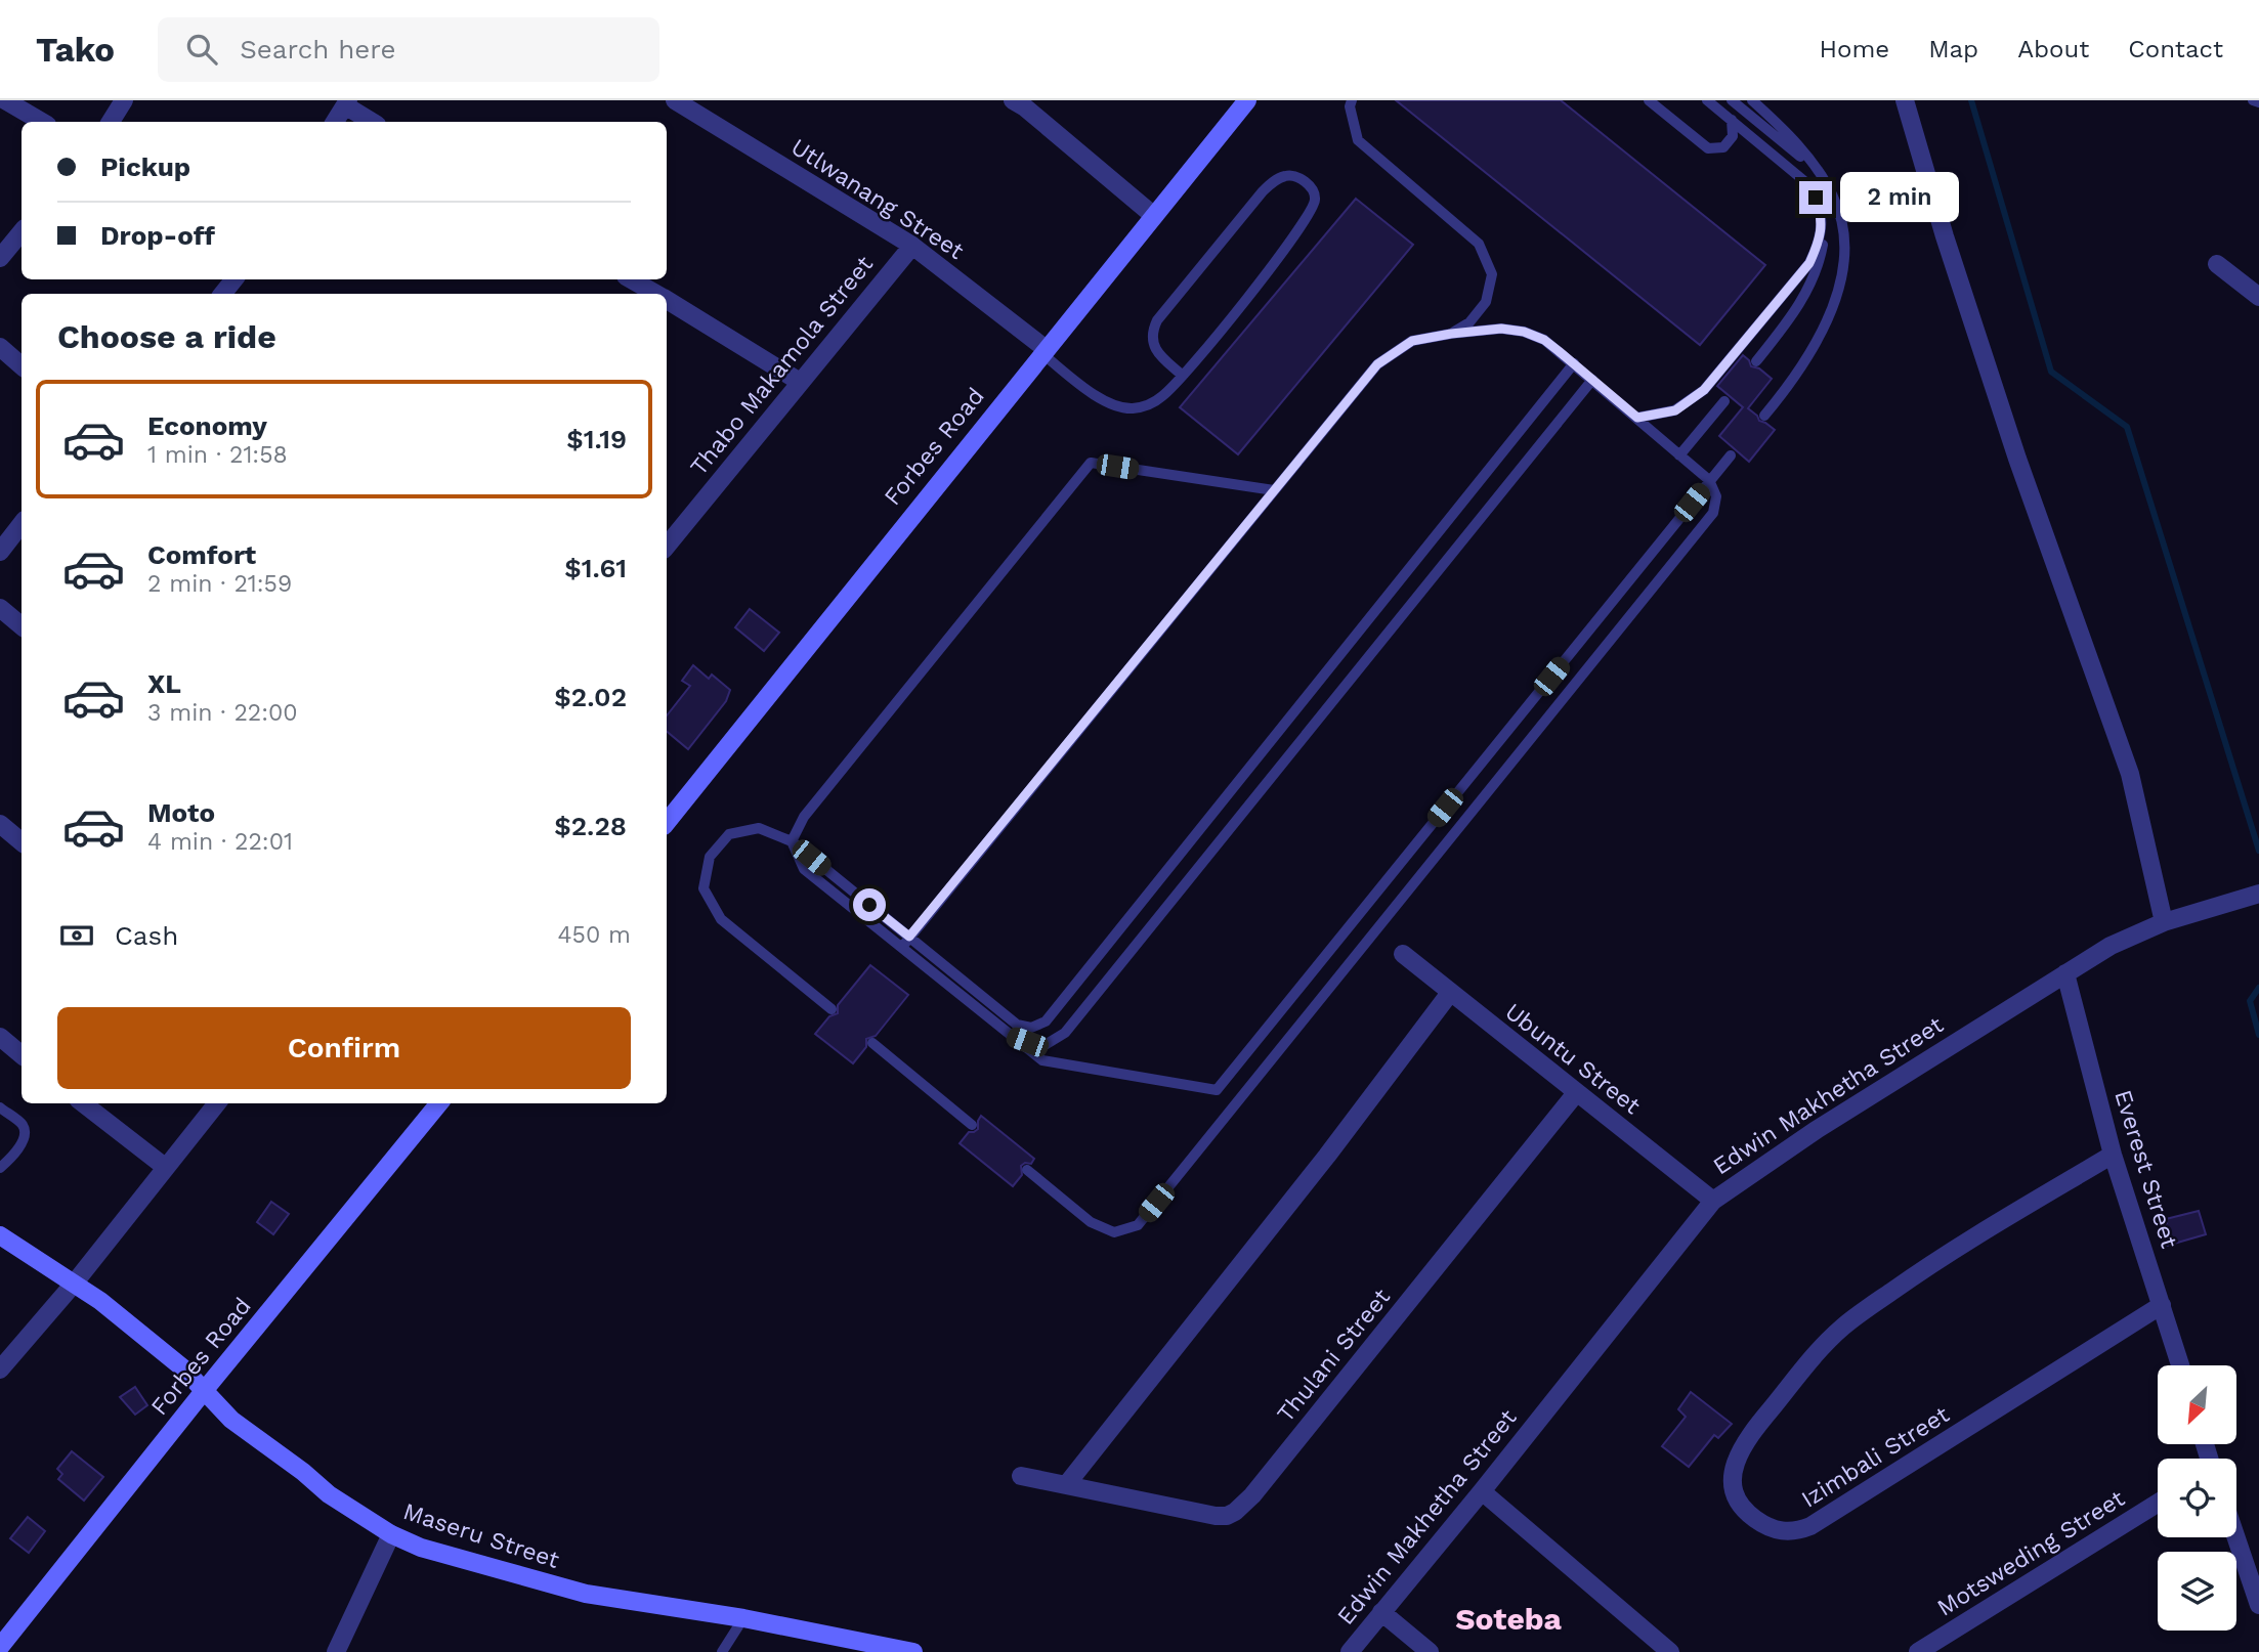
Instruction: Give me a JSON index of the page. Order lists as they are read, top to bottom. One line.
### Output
{"streets":{"street":["Utlwanang Street","Thabo Makamola Street","Forbes Road","Ubuntu Street","Edwin Makhetha Street","Everest Street","Thulani Street","Izimbali Street","Maseru Street","Motsweding Street"]},"crossings":[["Utlwanang Street","Thabo Makamola Street"],["Utlwanang Street","Forbes Road"],["Forbes Road","Maseru Street"],["Ubuntu Street","Edwin Makhetha Street"],["Ubuntu Street","Thulani Street"],["Edwin Makhetha Street","Everest Street"],["Everest Street","Izimbali Street"]],"districts":["Soteba"],"north":"bottom left","page":{"header":"Tako","search":"Search here","nav":["Home","Map","About","Contact"],"banner":["Pickup","Drop-off"],"bubble":"2 min","heading":"Choose a ride","list":[{"name":"Economy","note":"1 min · 21:58","value":"$1.19"},{"name":"Comfort","note":"2 min · 21:59","value":"$1.61"},{"name":"XL","note":"3 min · 22:00","value":"$2.02"},{"name":"Moto","note":"4 min · 22:01","value":"$2.28"}],"pay":["Cash","450 m"],"buttons":"Confirm"}}
